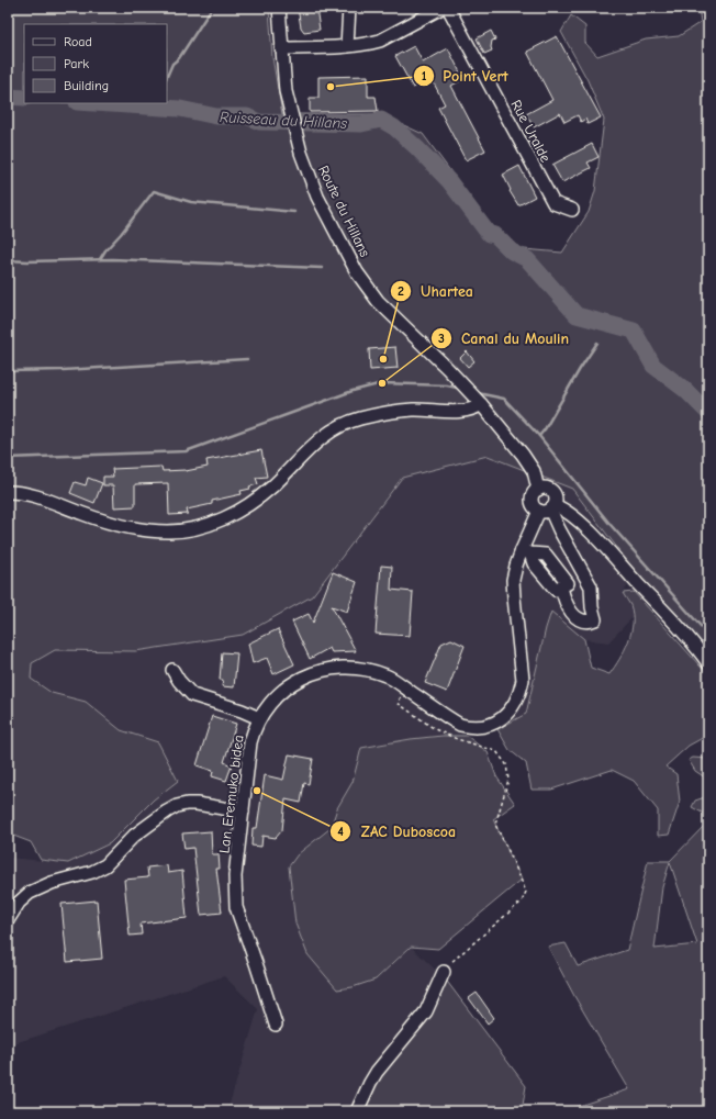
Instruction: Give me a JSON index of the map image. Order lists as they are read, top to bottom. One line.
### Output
{"streets":{"street":["Rue Uralde","Route du Hillans","Lan Eremuko bidea"]},"crossings":[["Route du Hillans","Lan Eremuko bidea"]],"water":["Ruisseau du Hillans"],"places":["Point Vert","Uhartea","Canal du Moulin","ZAC Duboscoa"],"legend":["Road","Park","Building"]}
